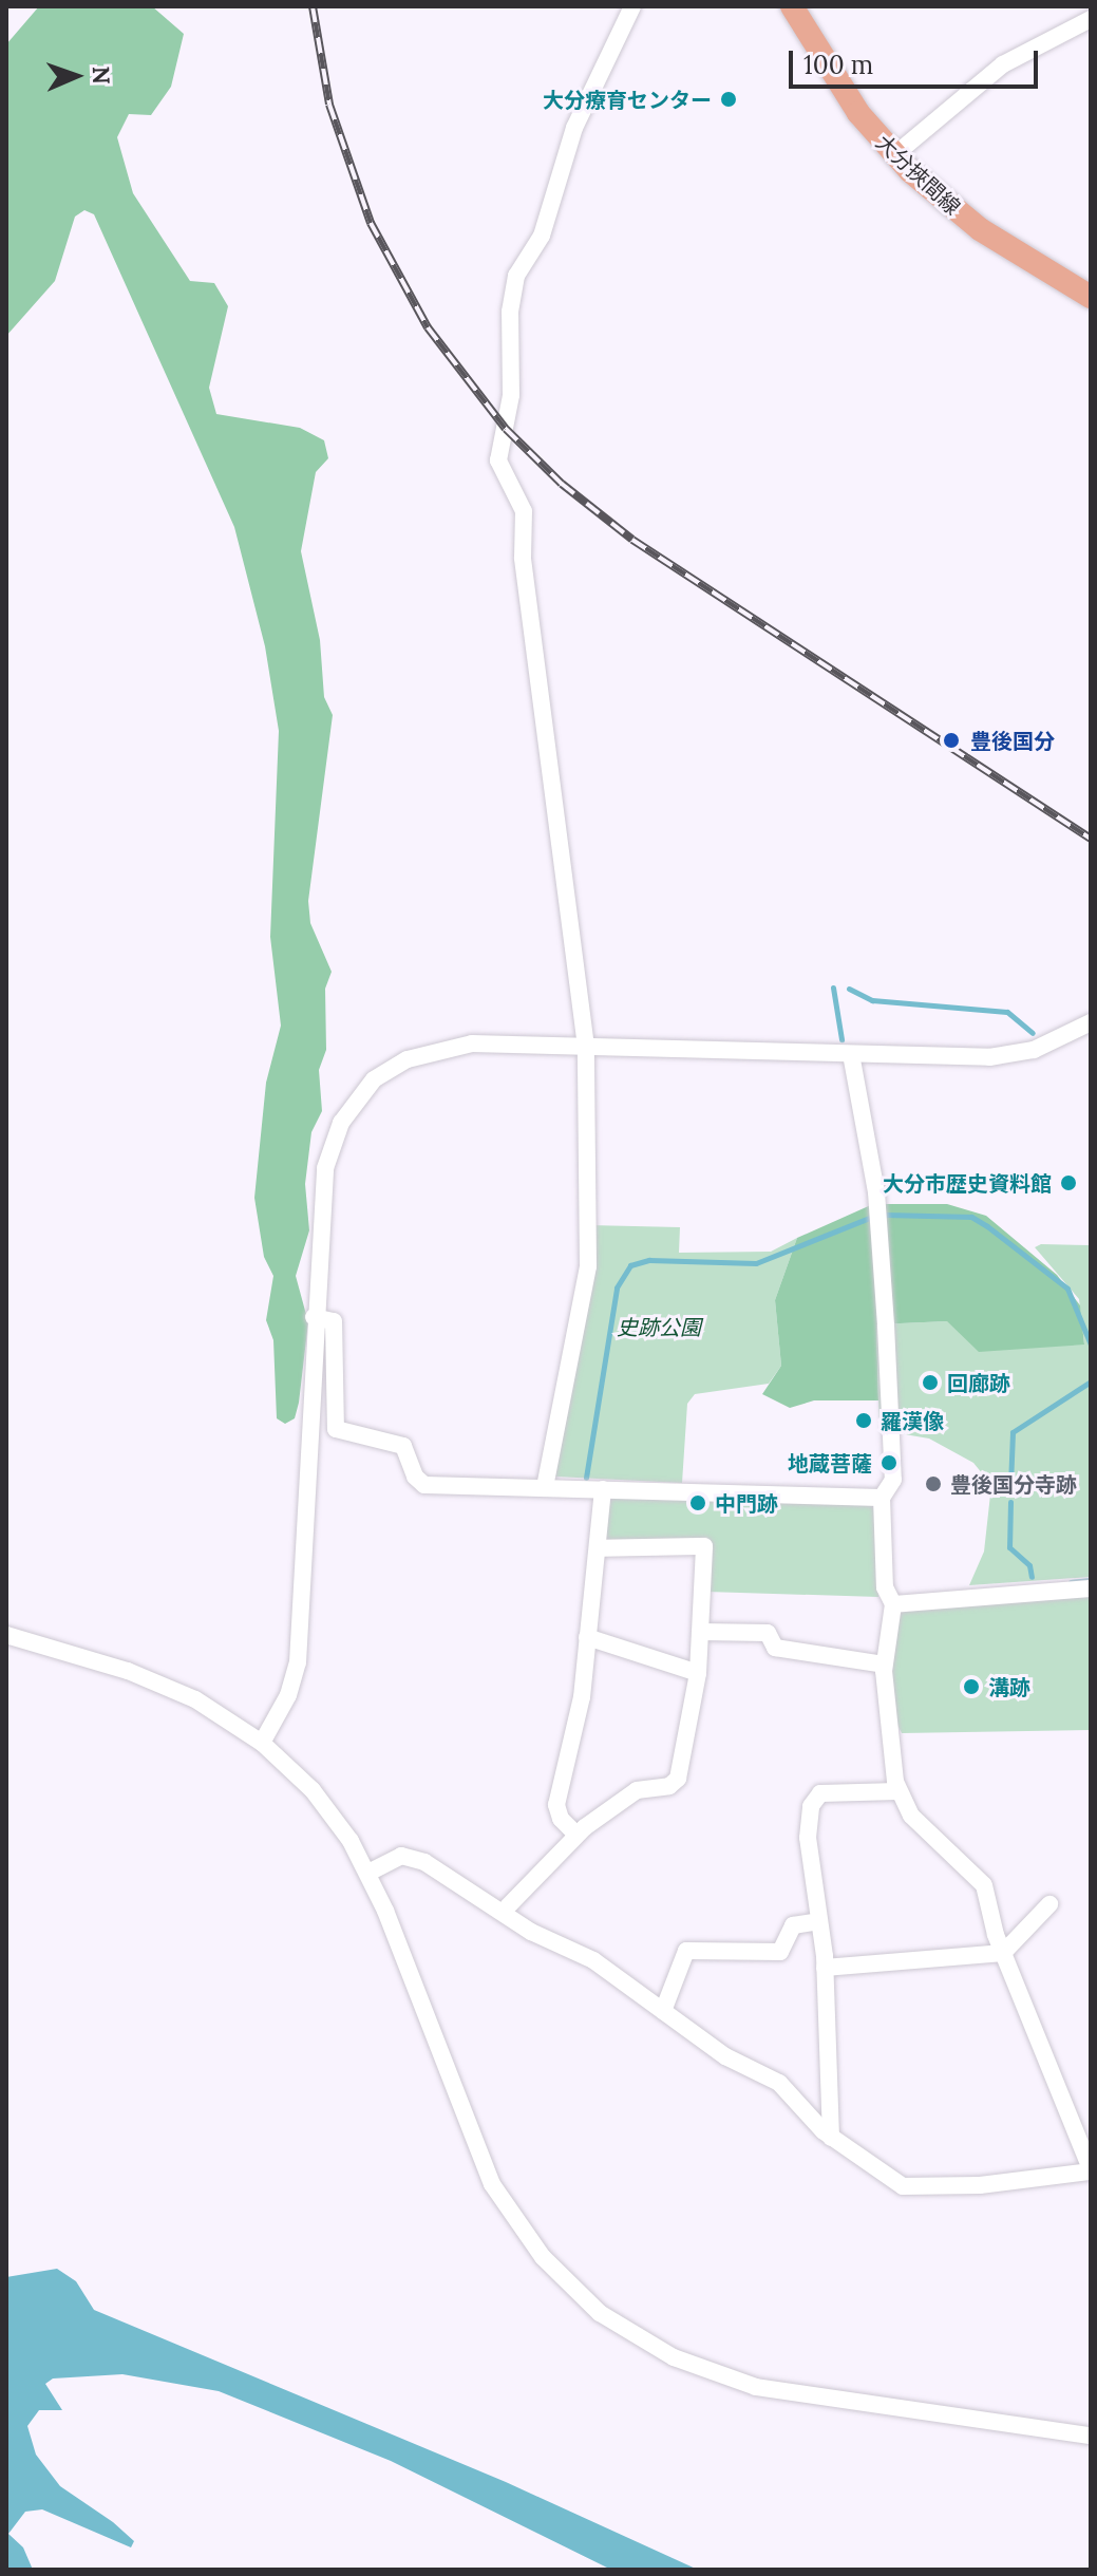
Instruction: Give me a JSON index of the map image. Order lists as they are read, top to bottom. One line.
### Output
{"streets":{"main road":["大分挾間線"]},"parks":["史跡公園"],"places":["大分療育センター","豊後国分","大分市歴史資料館","回廊跡","羅漢像","地蔵菩薩","豊後国分寺跡","中門跡","溝跡"],"scale_bar":"100 m","north":"right"}
